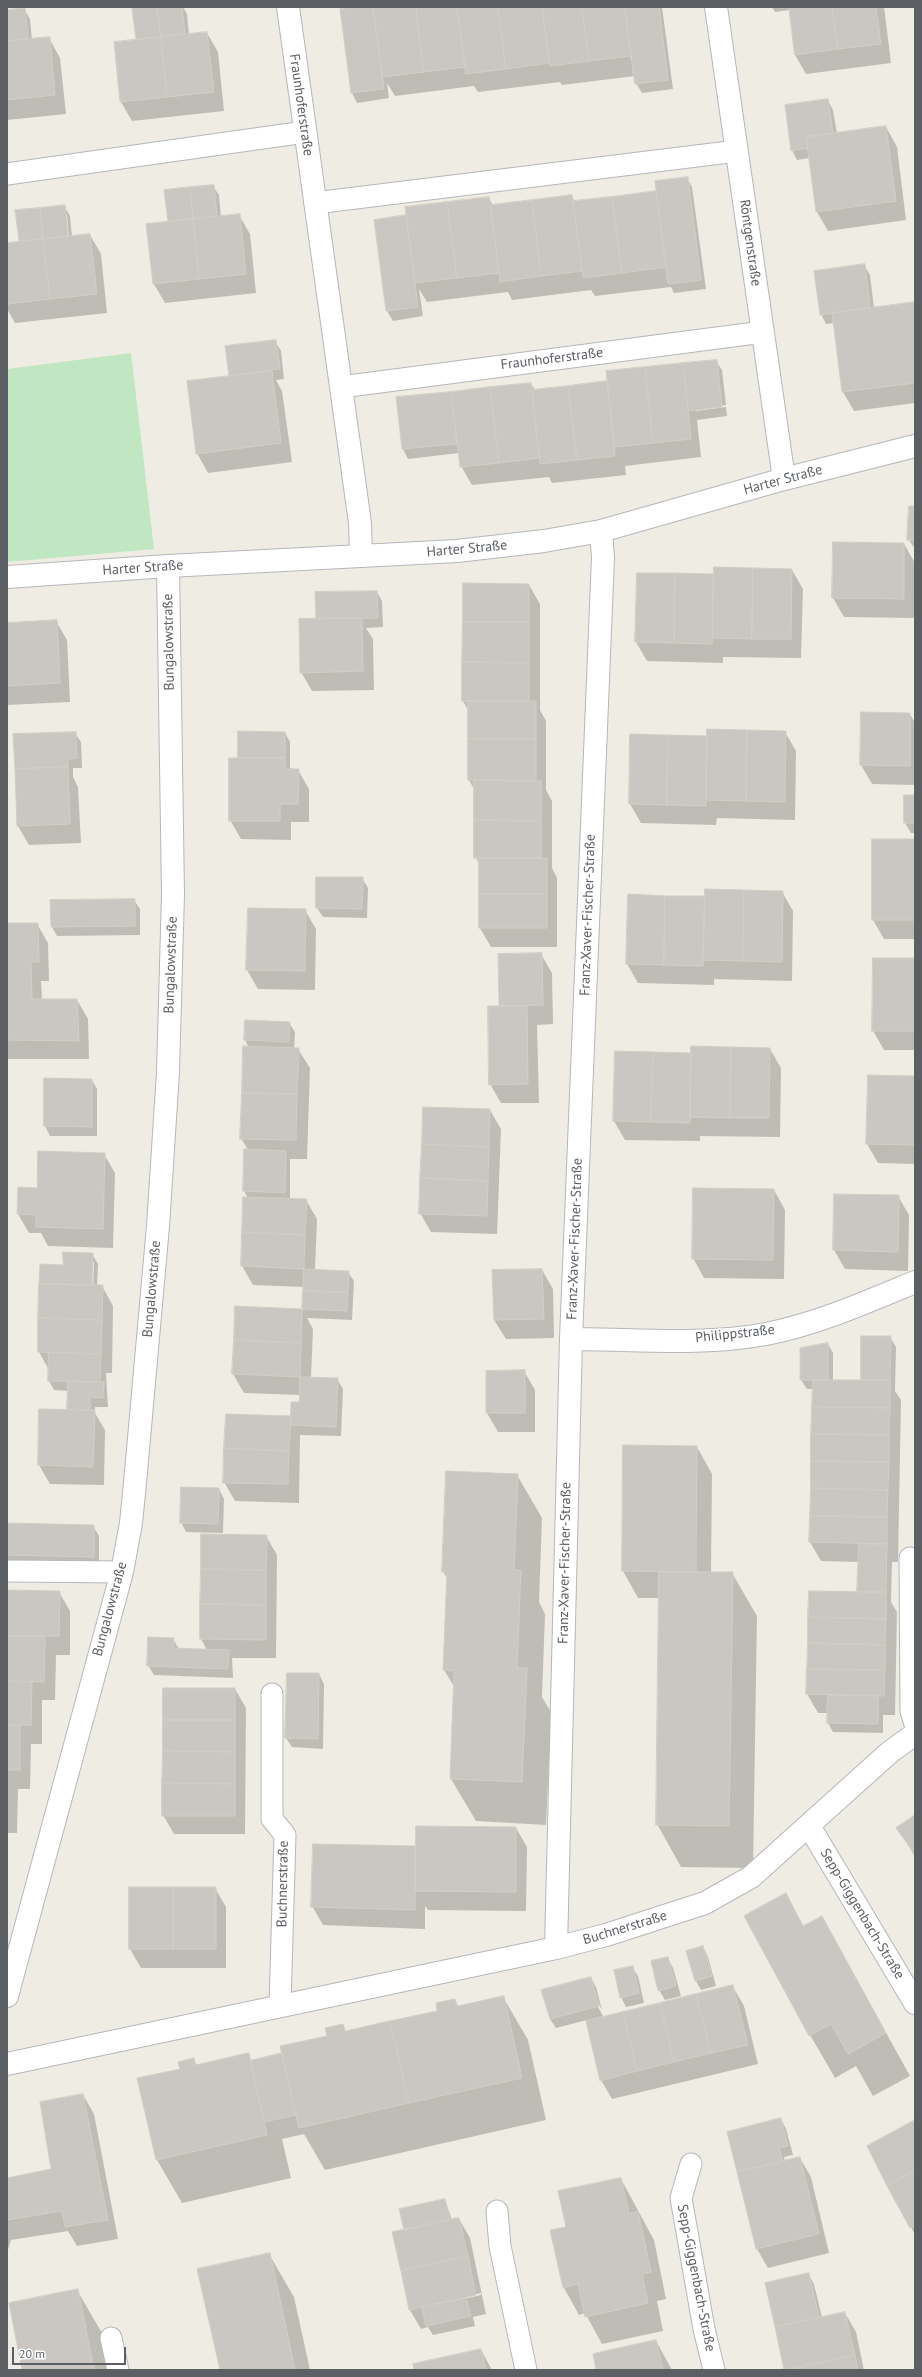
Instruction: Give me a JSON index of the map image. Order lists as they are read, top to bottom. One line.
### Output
{"streets":{"street":["Fraunhoferstraße","Röntgenstraße","Harter Straße","Bungalowstraße","Franz-Xaver-Fischer-Straße","Philippstraße","Buchnerstraße","Sepp-Giggenbach-Straße"]},"crossings":[["Fraunhoferstraße","Röntgenstraße"],["Fraunhoferstraße","Harter Straße"],["Röntgenstraße","Harter Straße"],["Harter Straße","Bungalowstraße"],["Harter Straße","Franz-Xaver-Fischer-Straße"],["Franz-Xaver-Fischer-Straße","Philippstraße"],["Franz-Xaver-Fischer-Straße","Buchnerstraße"],["Buchnerstraße","Sepp-Giggenbach-Straße"]],"scale_bar":"20 m"}
